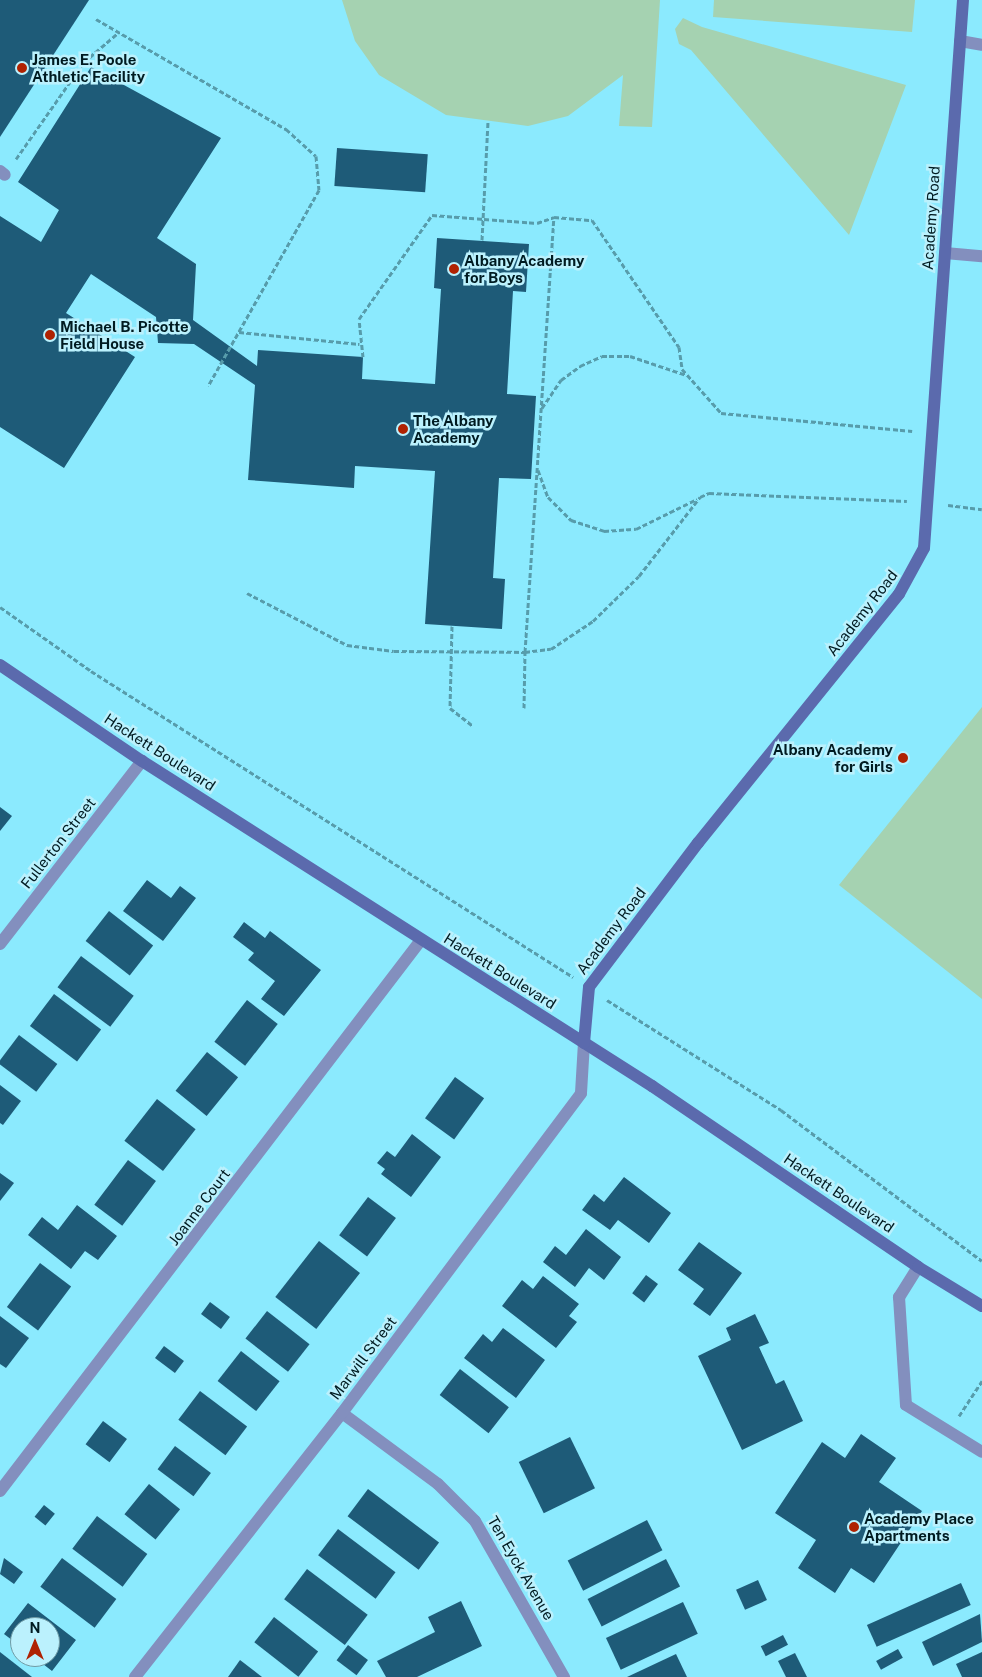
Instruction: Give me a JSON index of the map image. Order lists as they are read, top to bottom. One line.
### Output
{"streets":{"street":["Academy Road","Hackett Boulevard","Fullerton Street","Joanne Court","Marwill Street","Ten Eyck Avenue"]},"crossings":[["Academy Road","Hackett Boulevard"],["Academy Road","Marwill Street"],["Hackett Boulevard","Fullerton Street"],["Hackett Boulevard","Joanne Court"],["Hackett Boulevard","Marwill Street"],["Marwill Street","Ten Eyck Avenue"]],"places":["James E. Poole Athletic Facility","Albany Academy for Boys","Michael B. Picotte Field House","The Albany Academy","Albany Academy for Girls","Academy Place Apartments"],"north":"top"}
